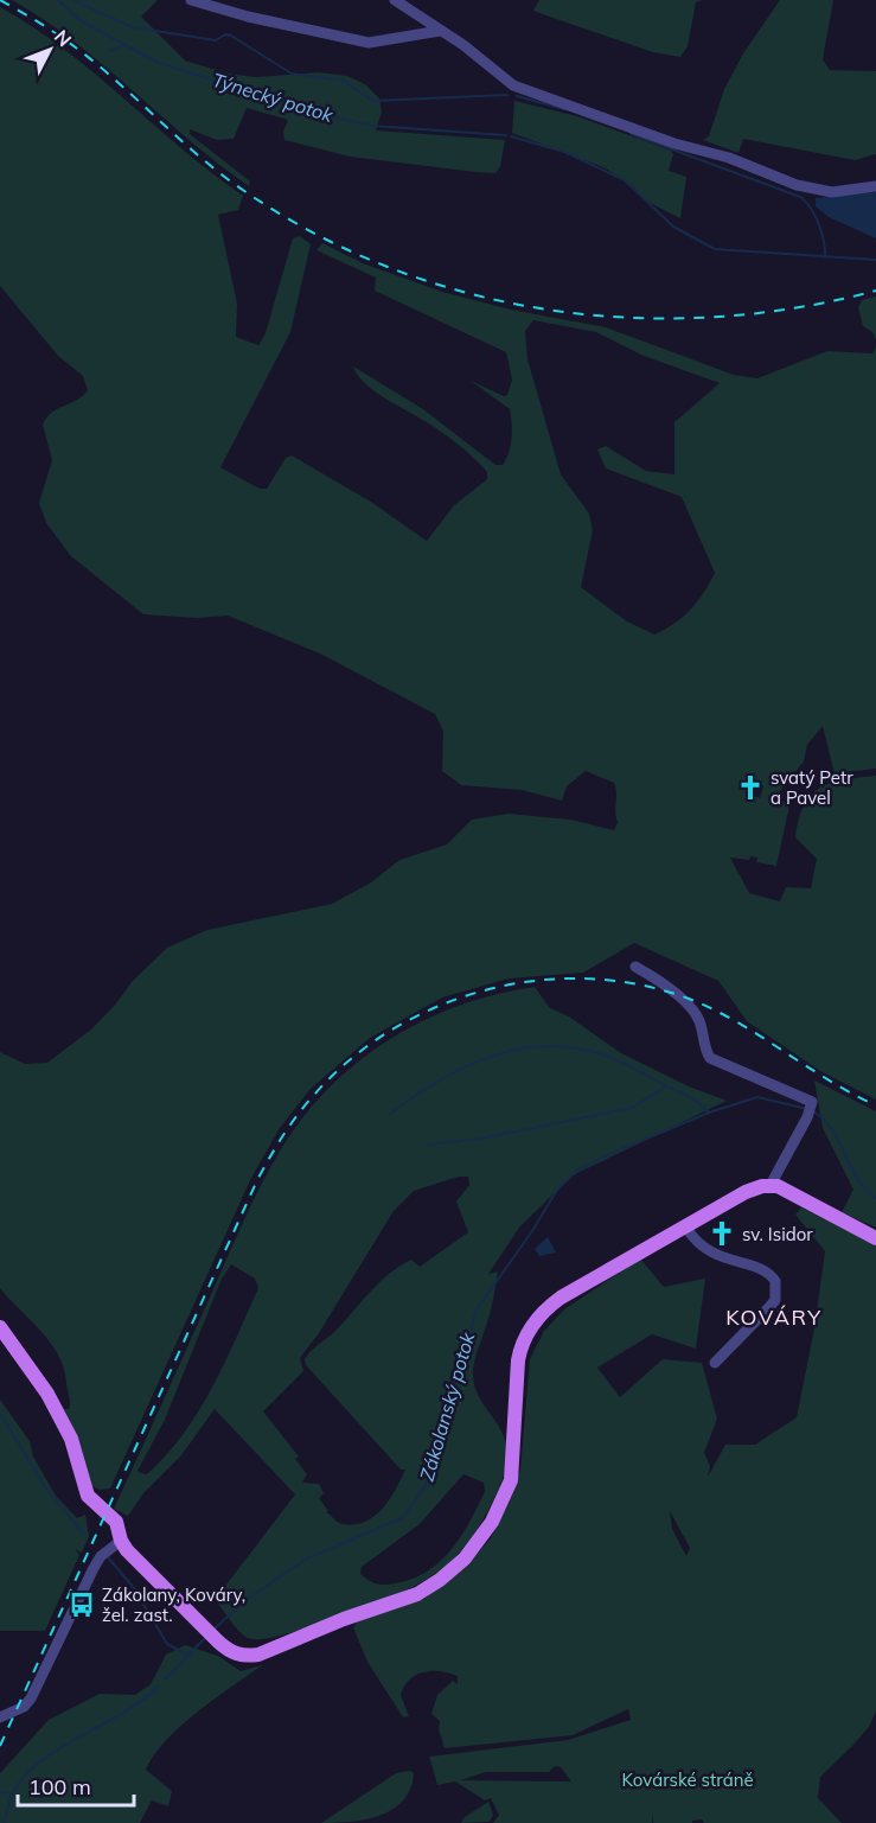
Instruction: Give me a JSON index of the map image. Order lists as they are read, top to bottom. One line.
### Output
{"districts":["KOVÁRY"],"water":["Týnecký potok","Zákolanský potok"],"parks":["Kovárské stráně"],"places":{"church":["svatý Petr a Pavel","sv. Isidor"],"bus stop":["Zákolany, Kováry, žel. zast."]},"scale_bar":"100 m","north":"top right"}
